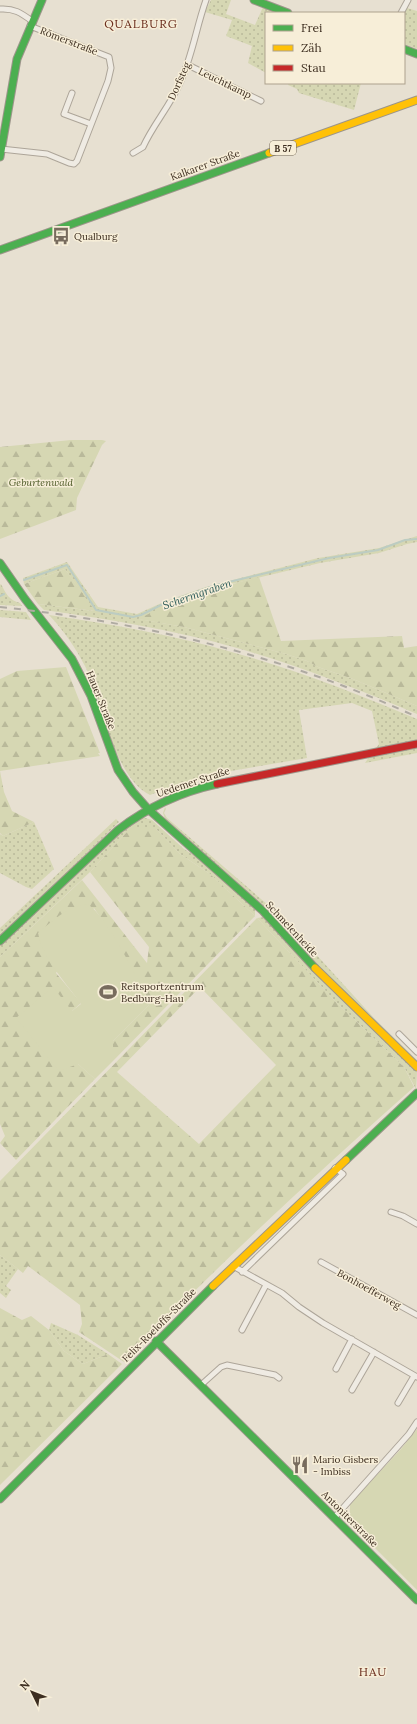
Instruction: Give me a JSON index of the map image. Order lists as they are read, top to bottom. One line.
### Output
{"streets":{"street":["Römerstraße","Dorfsteg","Leuchtkamp","B 57","Kalkarer Straße","Hauer Straße","Uedemer Straße","Schmelenheide","Bonhoefferweg","Felix-Roeloffs-Straße","Antoniterstraße"]},"crossings":[["Dorfsteg","Leuchtkamp"],["Hauer Straße","Uedemer Straße"],["Hauer Straße","Schmelenheide"],["Uedemer Straße","Schmelenheide"],["Felix-Roeloffs-Straße","Antoniterstraße"]],"districts":["QUALBURG","HAU"],"water":["Schermgraben"],"parks":["Geburtenwald"],"places":{"bus stop":["Qualburg"],"sports":["Reitsportzentrum Bedburg-Hau"],"restaurant":["Mario Gisbers - Imbiss"]},"legend":["Frei","Zäh","Stau"],"north":"top left"}
